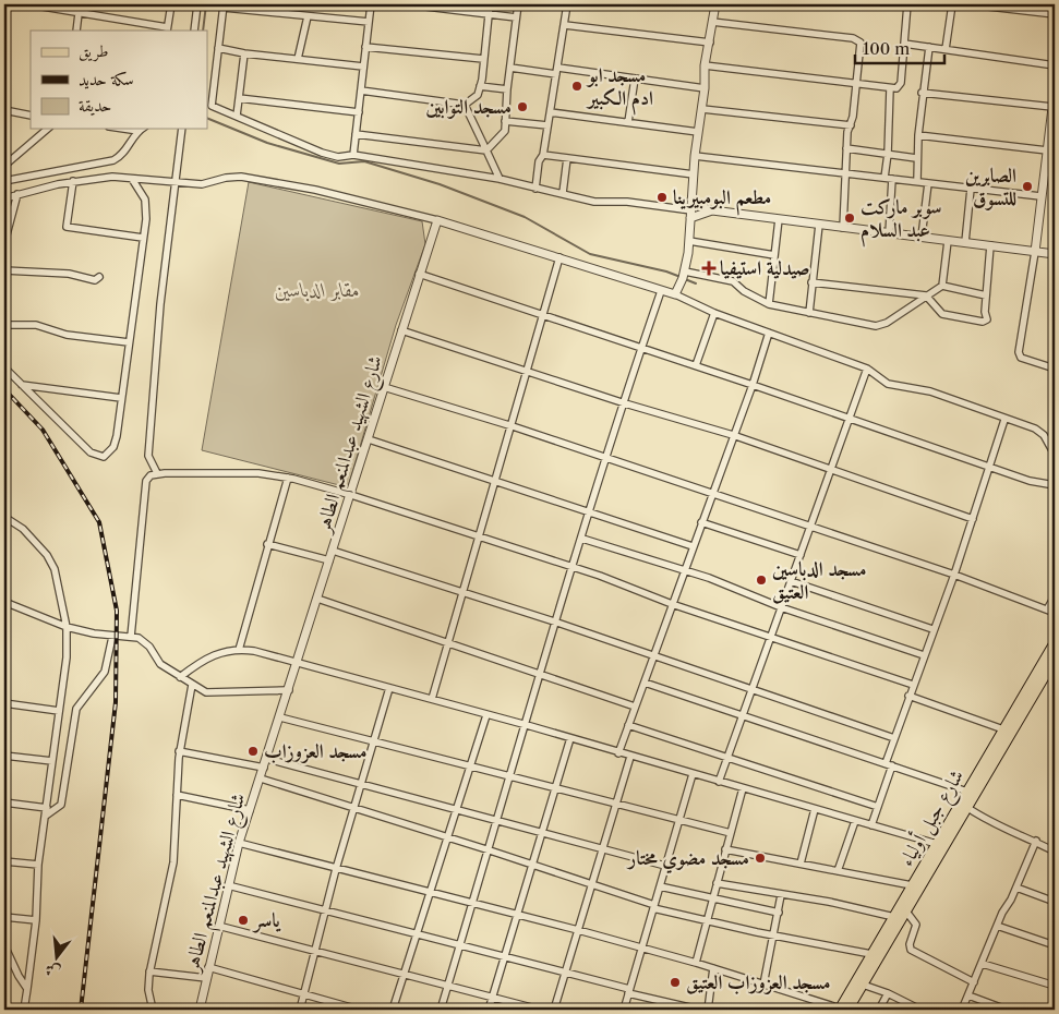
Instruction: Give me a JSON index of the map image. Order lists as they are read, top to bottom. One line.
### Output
{"streets":{"main road":["شارع جبل أولياء"],"street":["شارع الشهيد عبدالمنعم الطاهر"]},"parks":["مقابر الدباسين"],"places":{"other":["مسجد ابو ادم الكبير","مسجد التوابين","الصابرين للتسوق","مطعم البومبيرينا","سوبر ماركت عبد السلام","مسجد الدباسين العتيق","مسجد العزوزاب","مسجد مضوي مختار","ياسر","مسجد العزوزاب العتيق"],"health":["صيدلية استيفيا"]},"legend":["طريق","سكة حديد","حديقة"],"scale_bar":"100 m","north":"bottom"}
